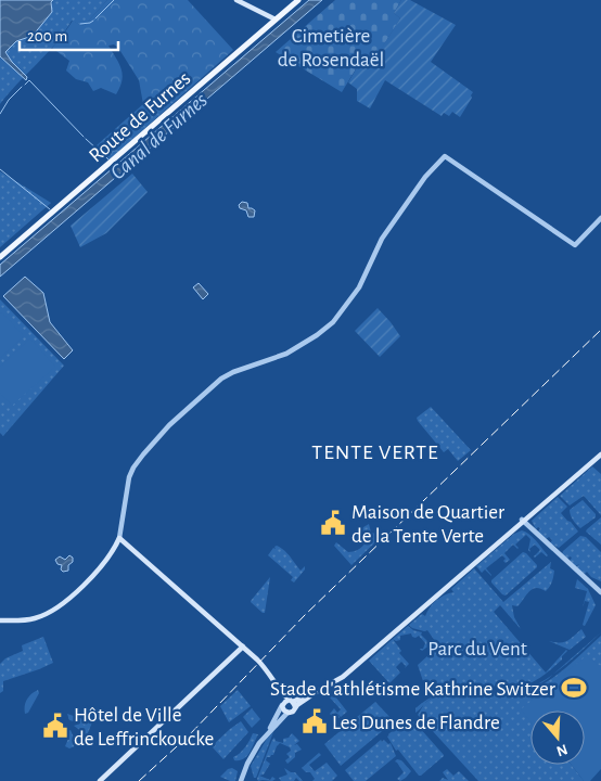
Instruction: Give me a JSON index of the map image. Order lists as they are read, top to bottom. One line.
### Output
{"streets":{"main road":["Route de Furnes"]},"districts":["TENTE VERTE"],"water":["Canal de Furnes"],"parks":["Cimetière de Rosendaël","Parc du Vent"],"places":{"public building":["Maison de Quartier de la Tente Verte","Les Dunes de Flandre","Hôtel de Ville de Leffrinckoucke"],"sports":["Stade d'athlétisme Kathrine Switzer"]},"scale_bar":"200 m","north":"bottom"}
